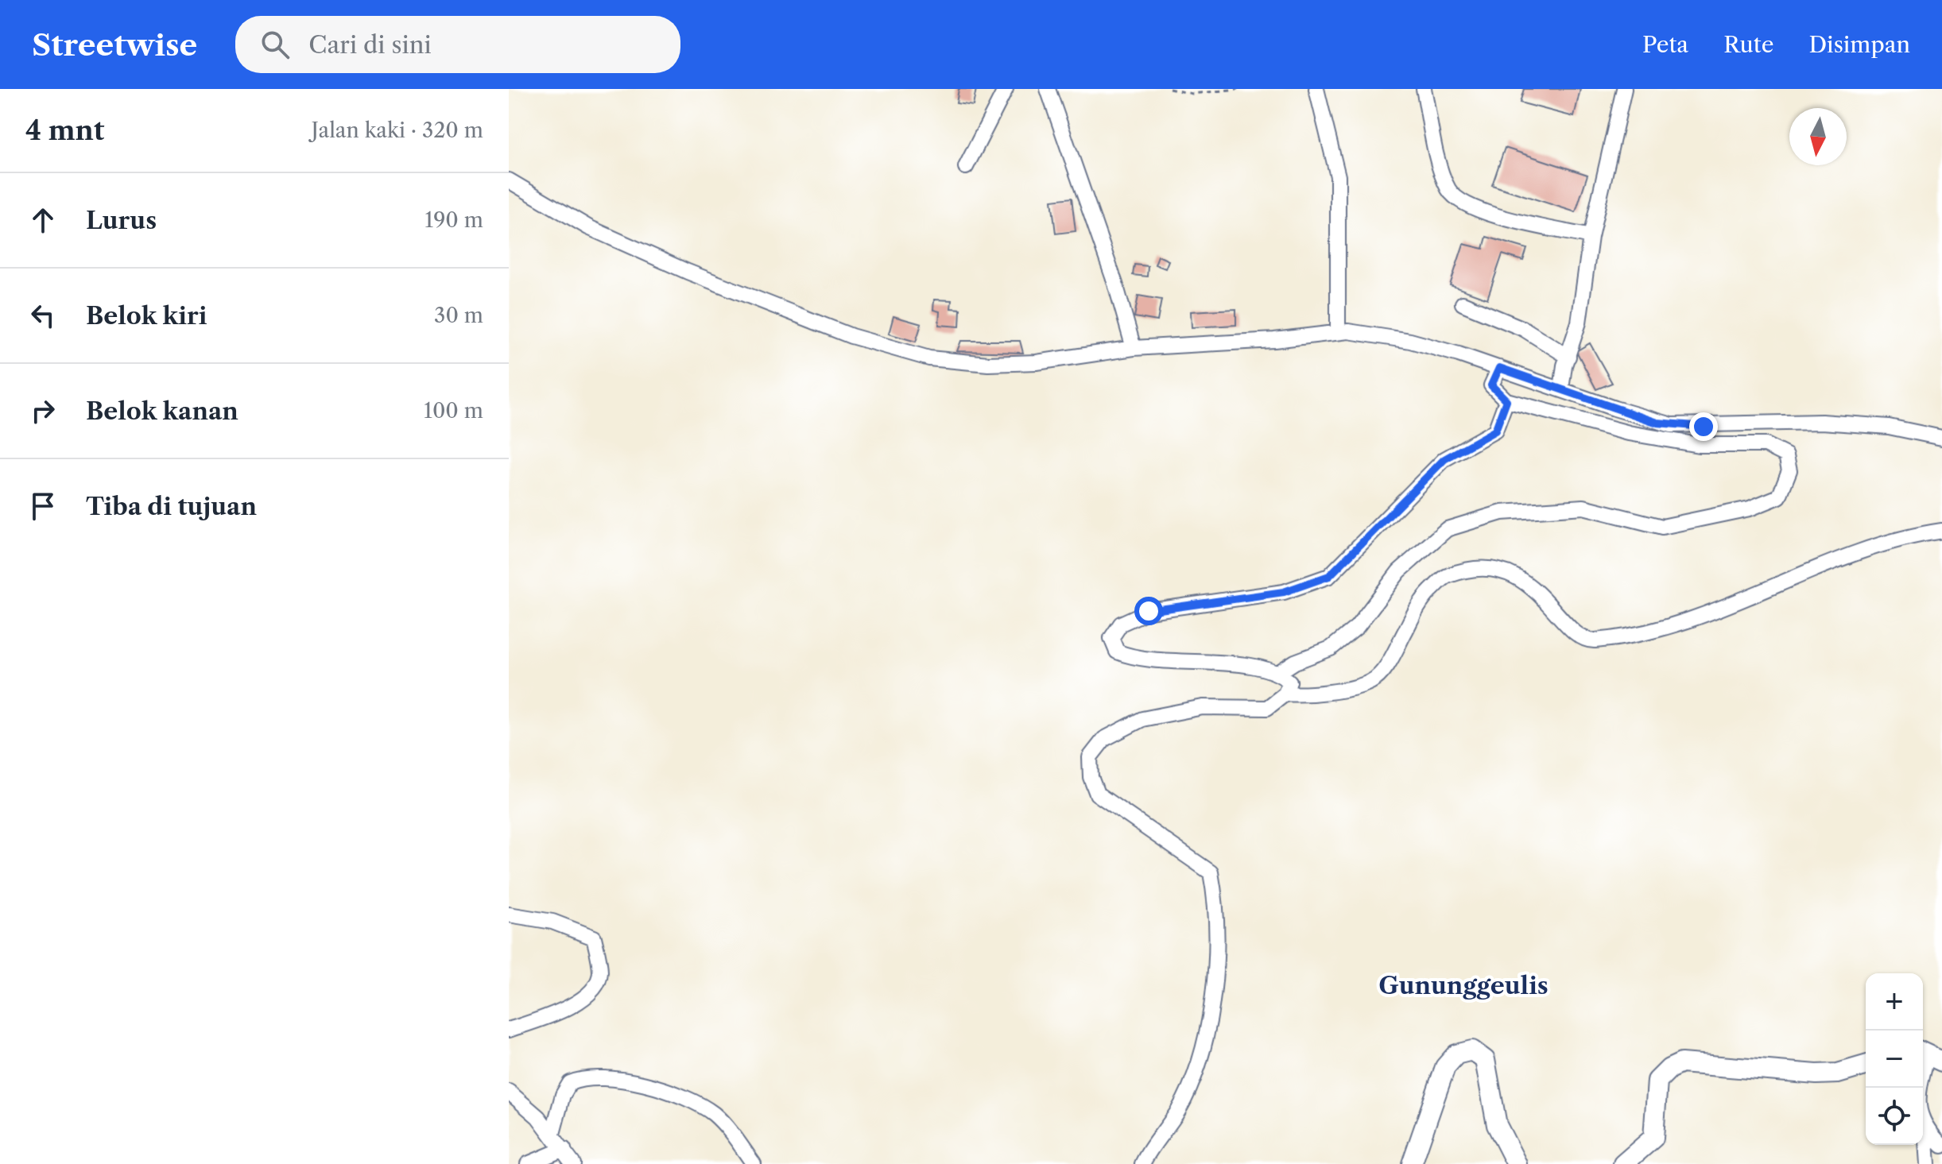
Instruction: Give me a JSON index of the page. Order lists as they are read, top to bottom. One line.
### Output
{"districts":["Gununggeulis"],"north":"bottom","page":{"header":"Streetwise","search":"Cari di sini","nav":["Peta","Rute","Disimpan"],"heading":["4 mnt","Jalan kaki · 320 m"],"list":[["Lurus","190 m"],["Belok kiri","30 m"],["Belok kanan","100 m"],"Tiba di tujuan"],"map_buttons":["+","−"]}}
